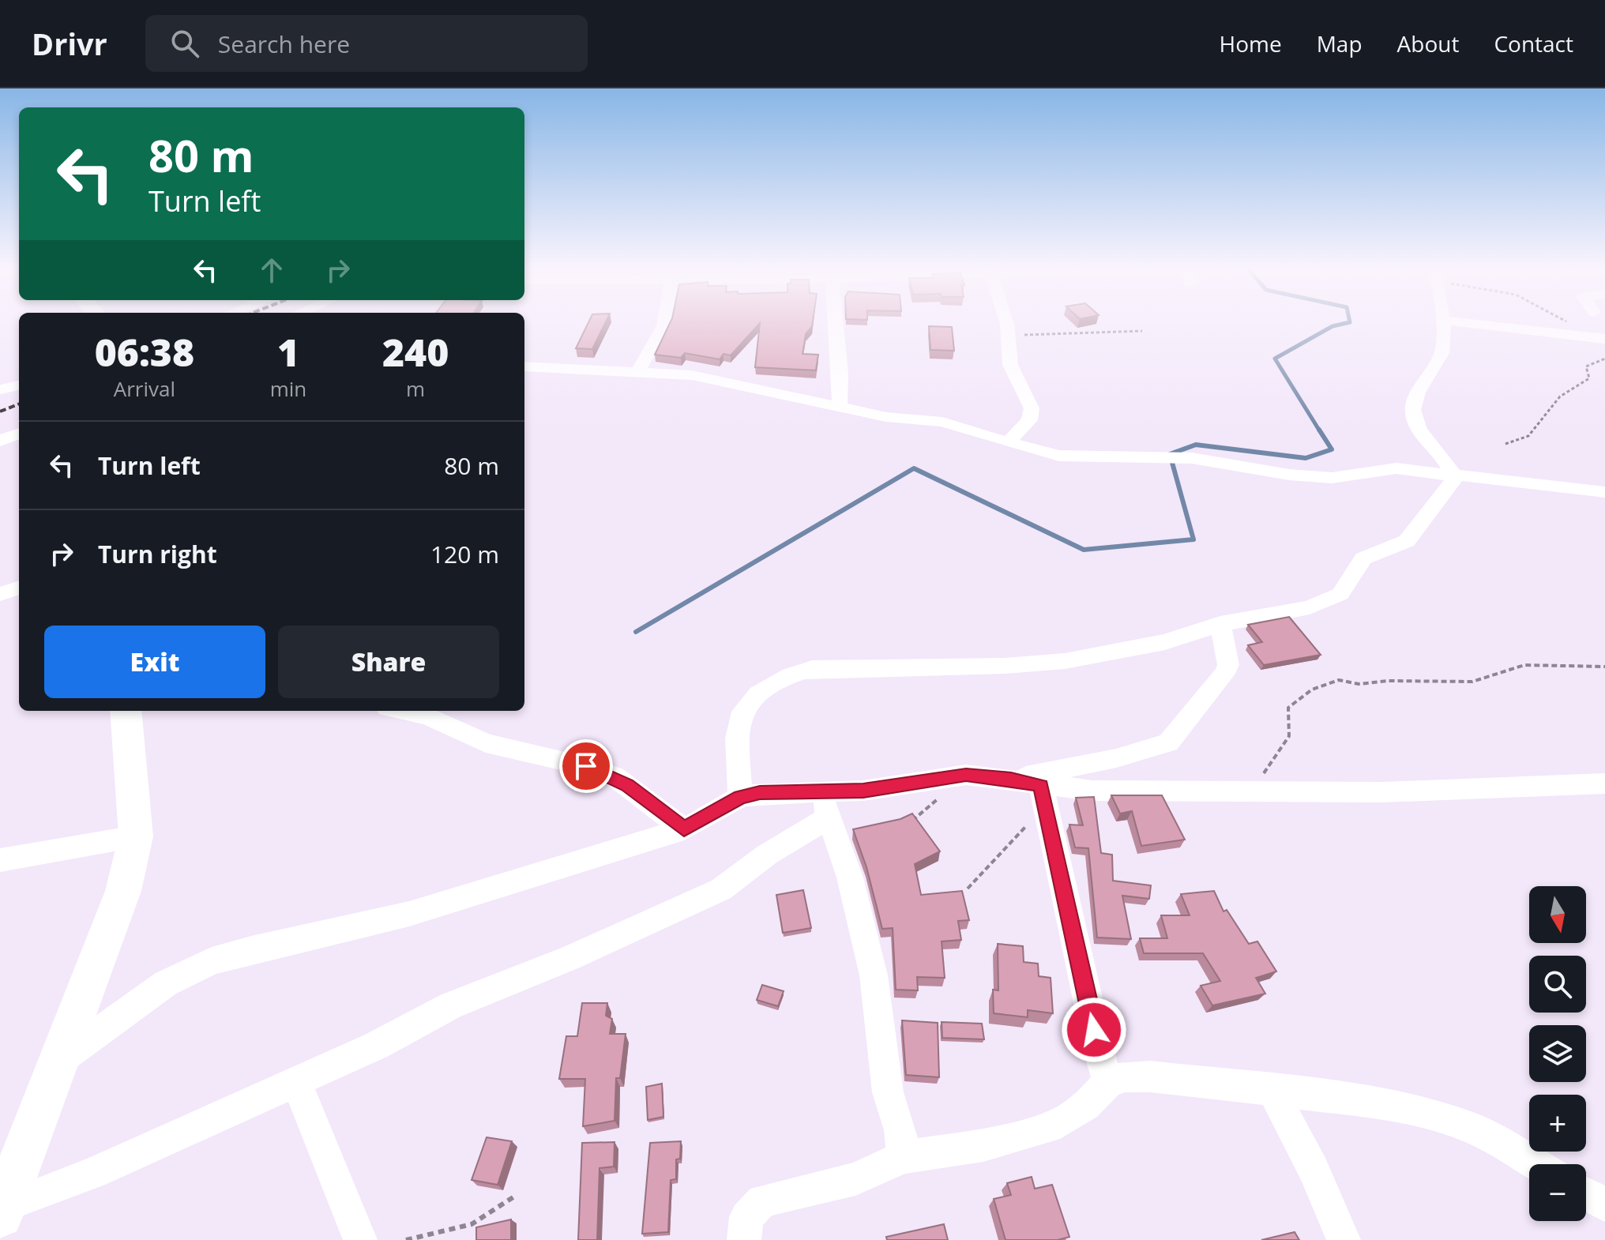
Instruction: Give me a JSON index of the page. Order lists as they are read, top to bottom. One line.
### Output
{"north":"bottom","page":{"header":"Drivr","search":"Search here","nav":["Home","Map","About","Contact"],"turn":["80 m","Turn left"],"eta":["06:38","Arrival","1","min","240","m"],"list":[{"name":"Turn left","value":"80 m"},{"name":"Turn right","value":"120 m"}],"buttons":["Exit","Share"],"map_buttons":["+","−"]}}
